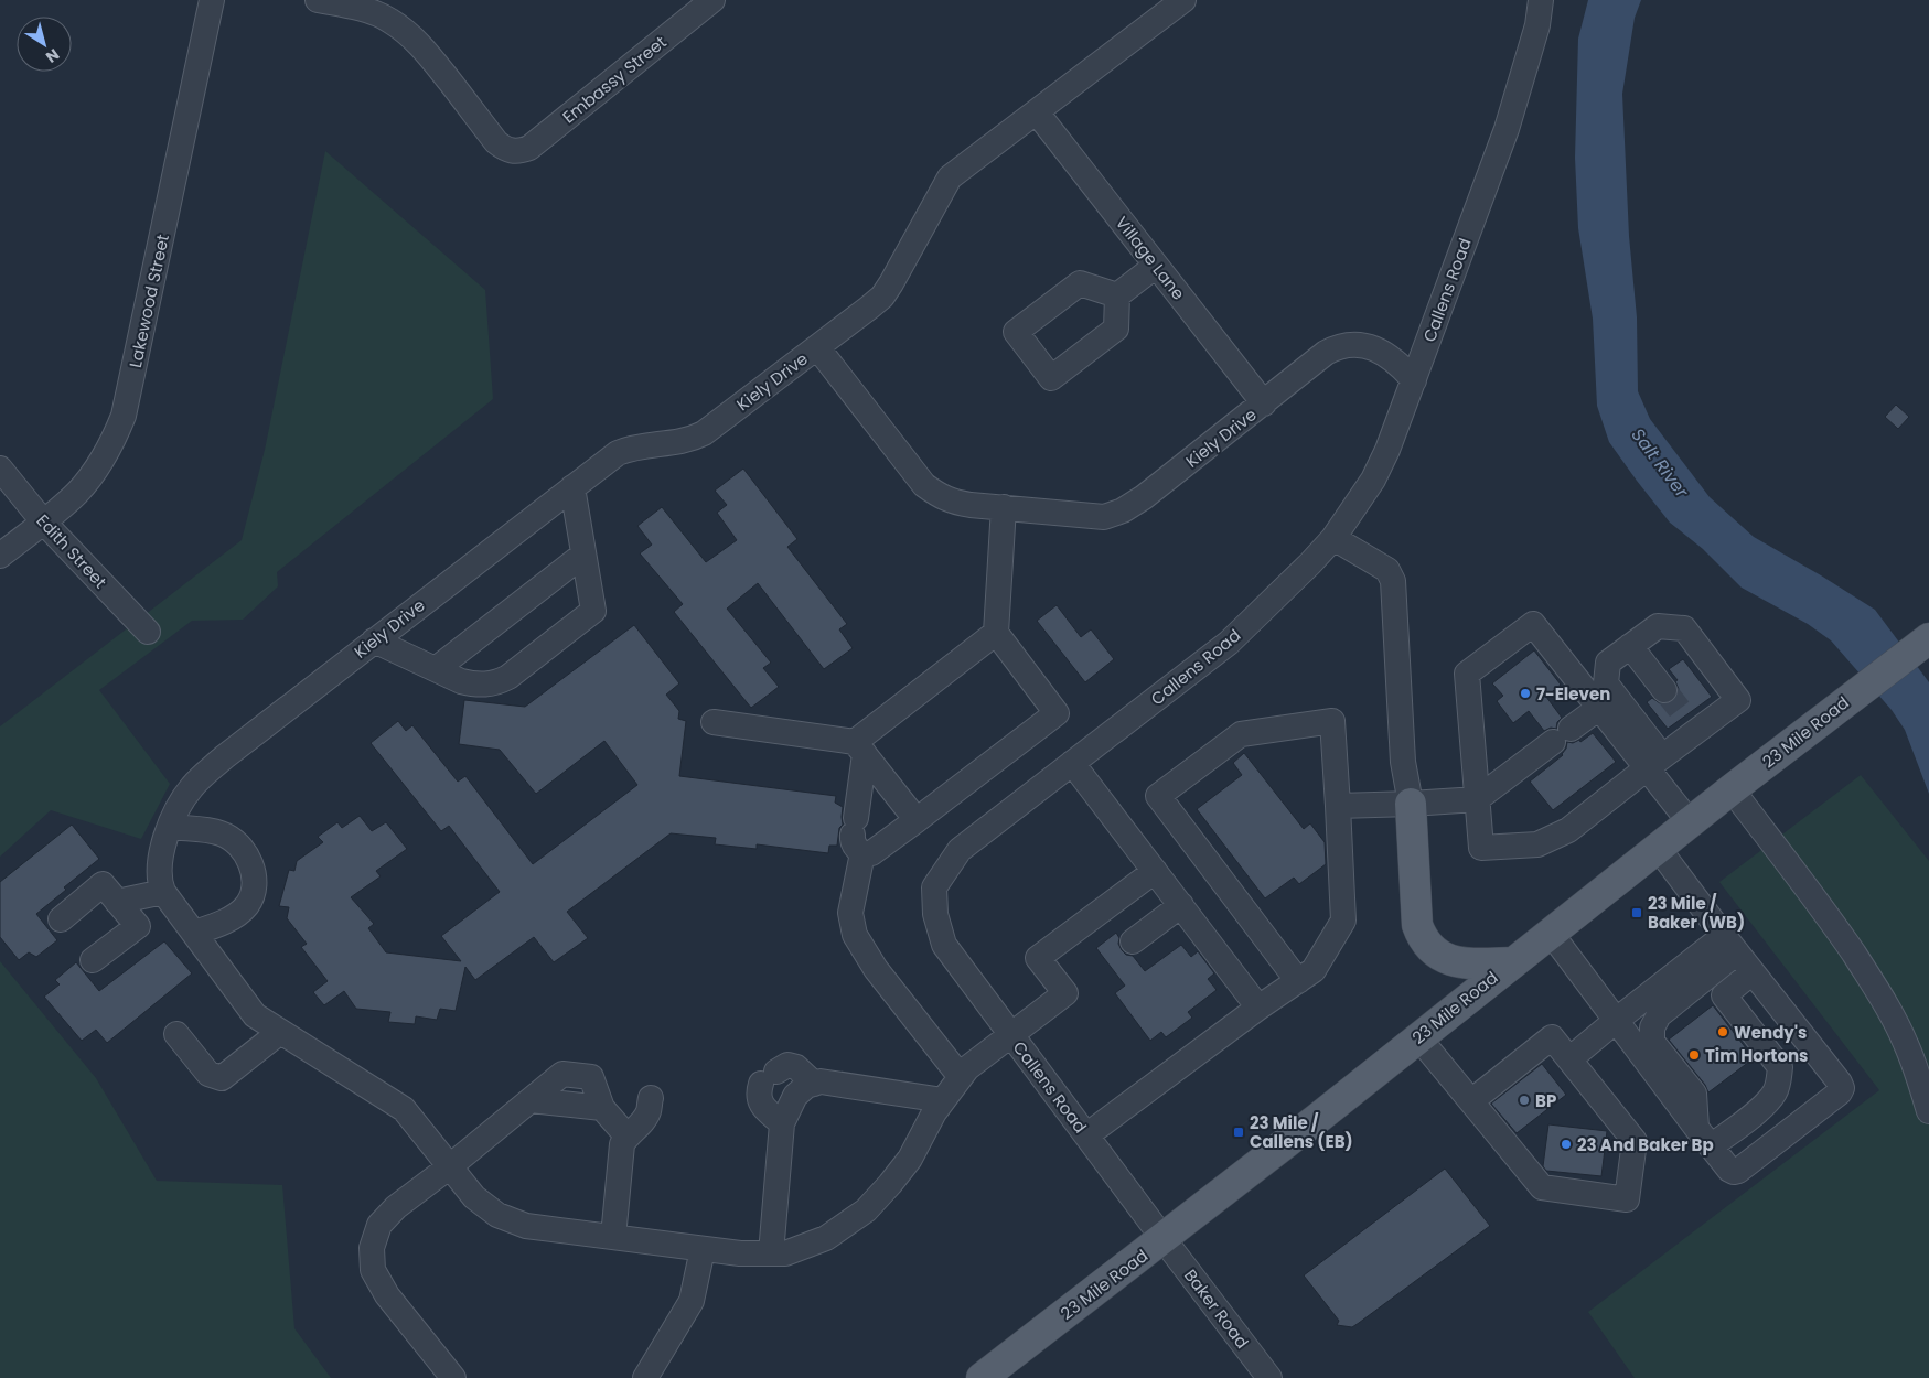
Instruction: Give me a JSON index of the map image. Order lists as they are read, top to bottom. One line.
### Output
{"streets":{"main road":["23 Mile Road"],"street":["Embassy Street","Village Lane","Callens Road","Lakewood Street","Kiely Drive","Edith Street","Baker Road"]},"crossings":[["Village Lane","Kiely Drive"],["Callens Road","Kiely Drive"],["Callens Road","23 Mile Road"],["Callens Road","Baker Road"],["Lakewood Street","Edith Street"],["23 Mile Road","Baker Road"]],"water":["Salt River"],"places":{"other":["7-Eleven","Wendy's","Tim Hortons","BP","23 And Baker Bp"],"transit":["23 Mile / Baker (WB)","23 Mile / Callens (EB)"]},"north":"bottom right"}
